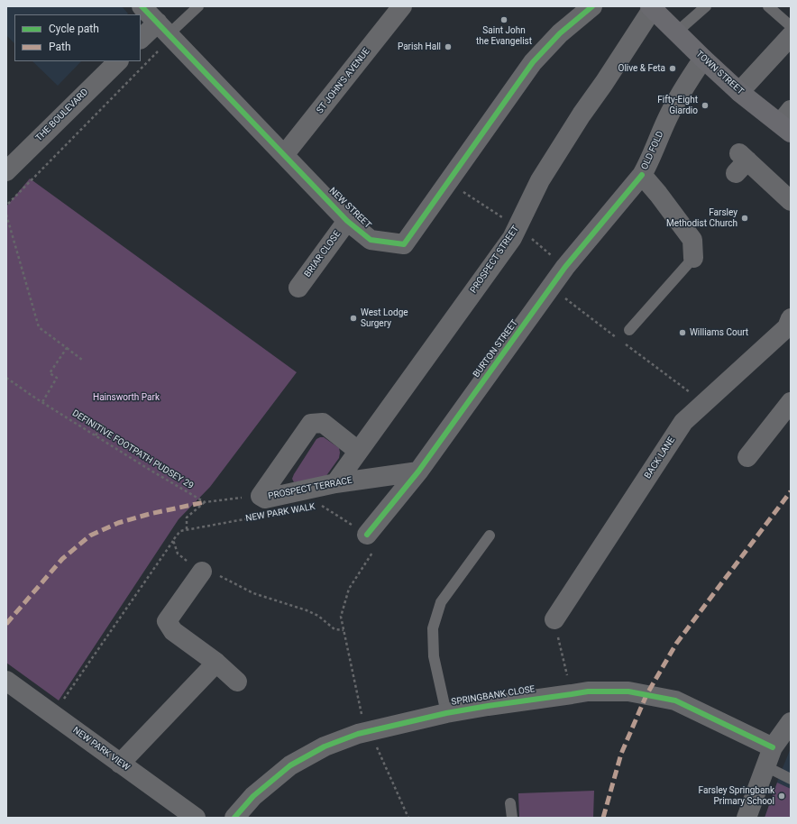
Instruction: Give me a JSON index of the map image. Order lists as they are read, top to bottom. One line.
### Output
{"streets":{"main road":["TOWN STREET"],"street":["ST JOHN'S AVENUE","THE BOULEVARD","OLD FOLD","NEW STREET","BRIAR CLOSE","PROSPECT STREET","BURTON STREET","BACK LANE","PROSPECT TERRACE","SPRINGBANK CLOSE","NEW PARK VIEW"],"path":["DEFINITIVE FOOTPATH PUDSEY 29","NEW PARK WALK"]},"crossings":[["TOWN STREET","OLD FOLD"],["TOWN STREET","PROSPECT STREET"],["ST JOHN'S AVENUE","NEW STREET"],["OLD FOLD","BURTON STREET"],["NEW STREET","BRIAR CLOSE"],["PROSPECT STREET","PROSPECT TERRACE"],["BURTON STREET","PROSPECT TERRACE"],["BURTON STREET","NEW PARK WALK"],["NEW PARK WALK","NEW PARK VIEW"]],"parks":["Hainsworth Park"],"places":["Saint John the Evangelist","Parish Hall","Olive & Feta","Fifty-Eight Giardio","Farsley Methodist Church","West Lodge Surgery","Williams Court","Farsley Springbank Primary School"],"legend":["Cycle path","Path"]}
